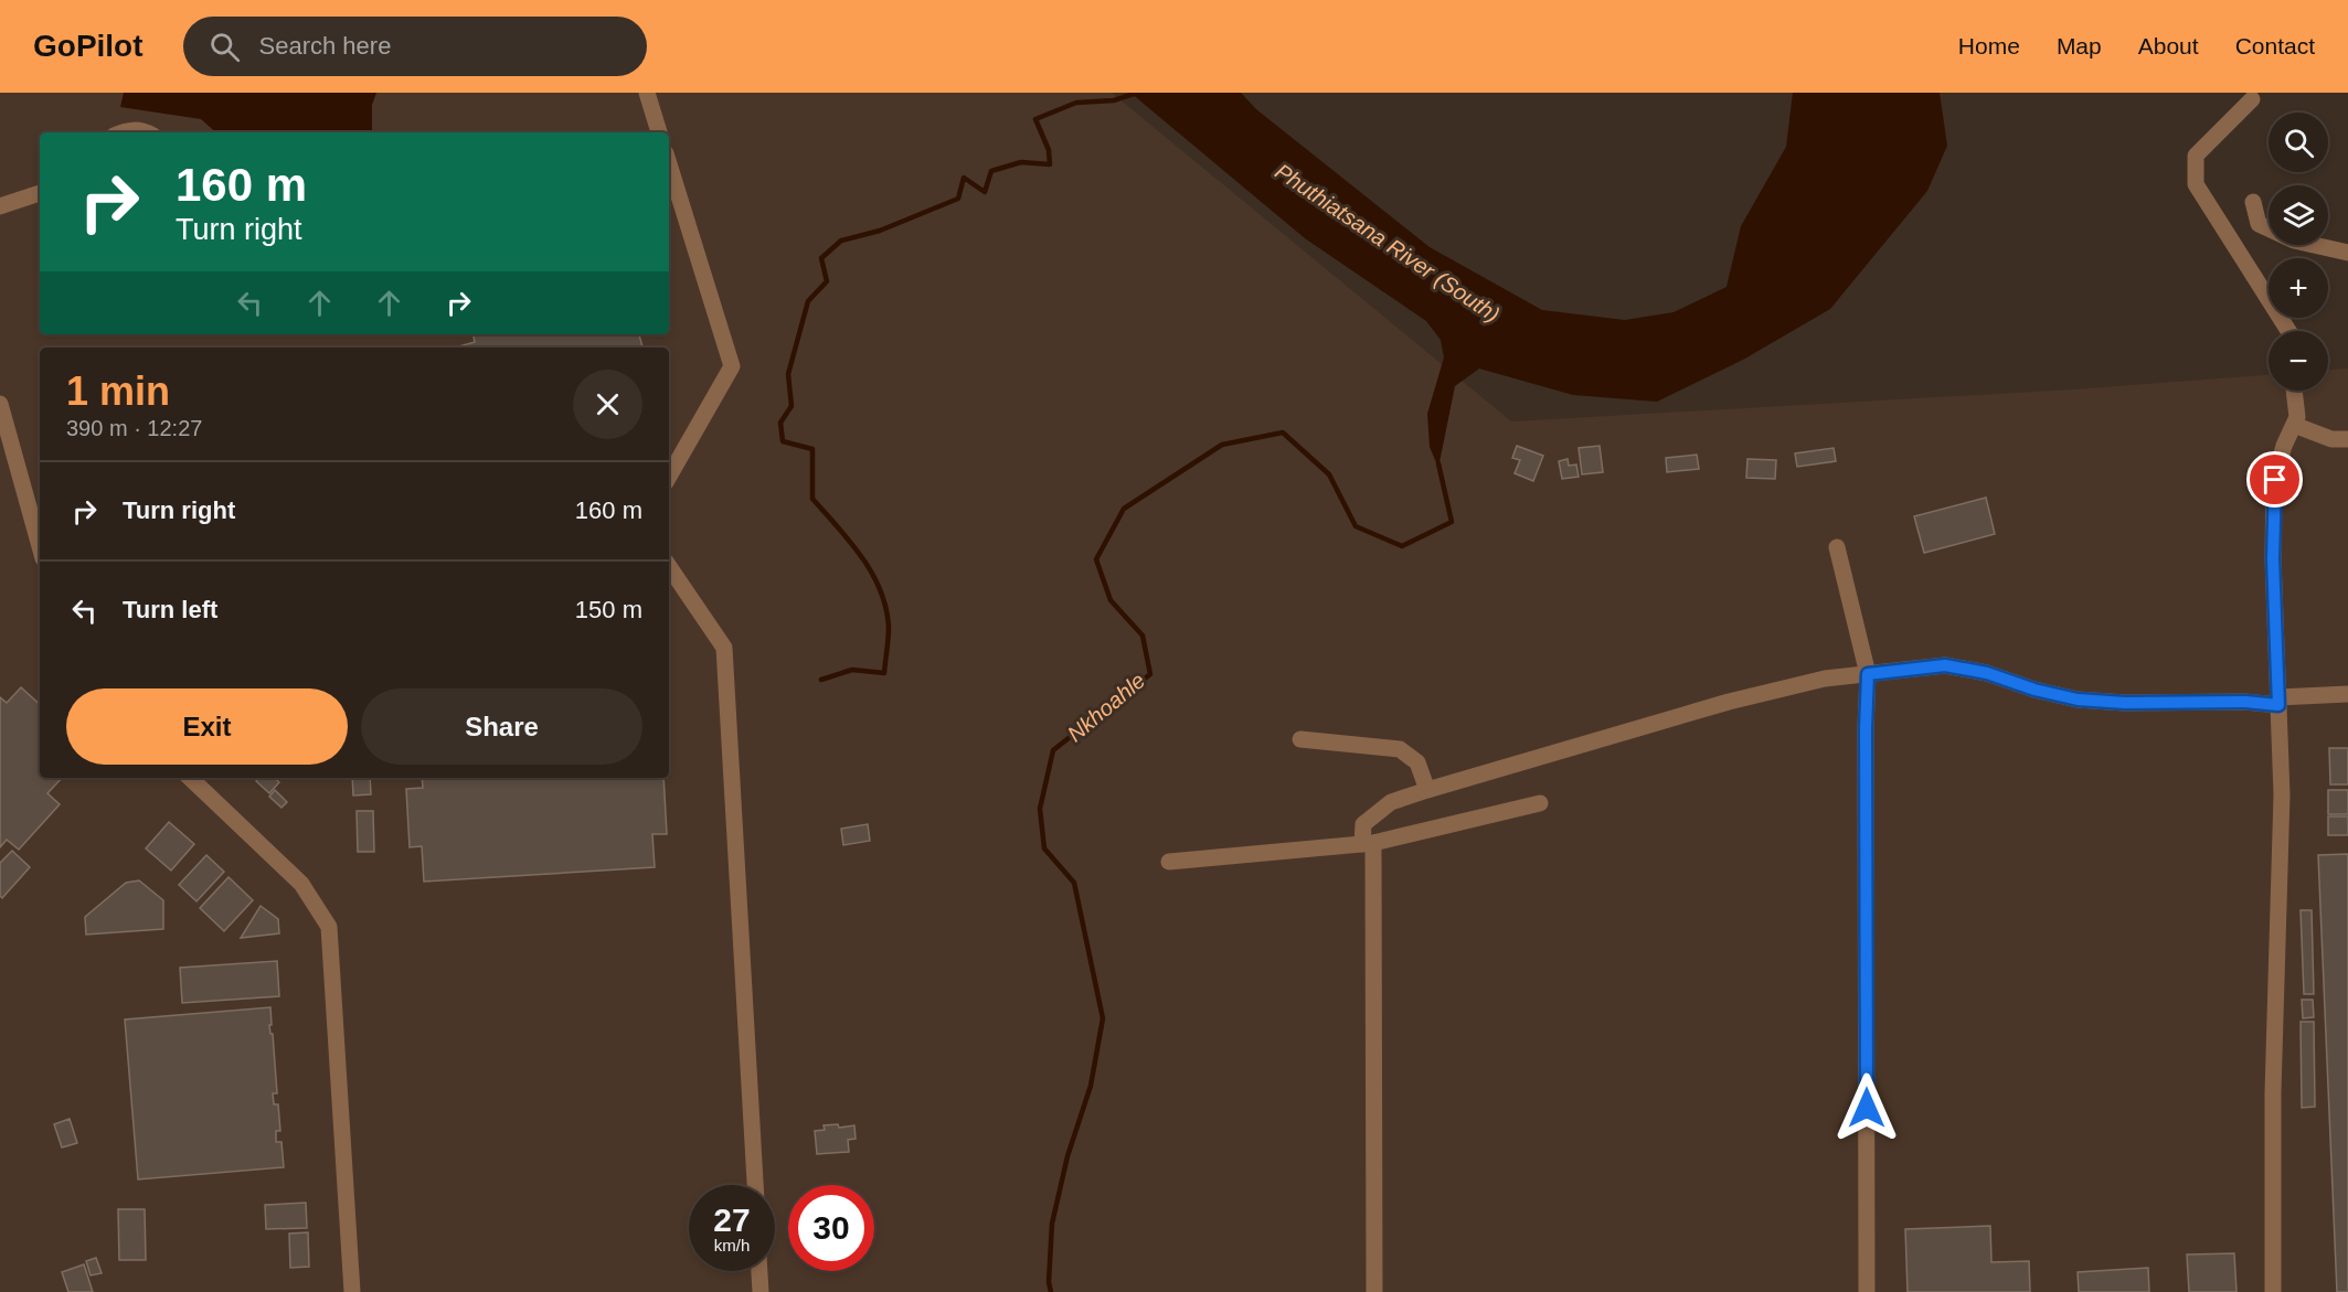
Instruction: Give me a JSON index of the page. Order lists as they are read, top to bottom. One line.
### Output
{"water":["Phuthiatsana River (South)","Nkhoahle"],"page":{"header":"GoPilot","search":"Search here","nav":["Home","Map","About","Contact"],"map_buttons":["+","−"],"turn":["160 m","Turn right"],"heading":["1 min","390 m · 12:27"],"list":[{"name":"Turn right","value":"160 m"},{"name":"Turn left","value":"150 m"}],"buttons":["Exit","Share"],"speed":"27 km/h","limit":"30"}}
